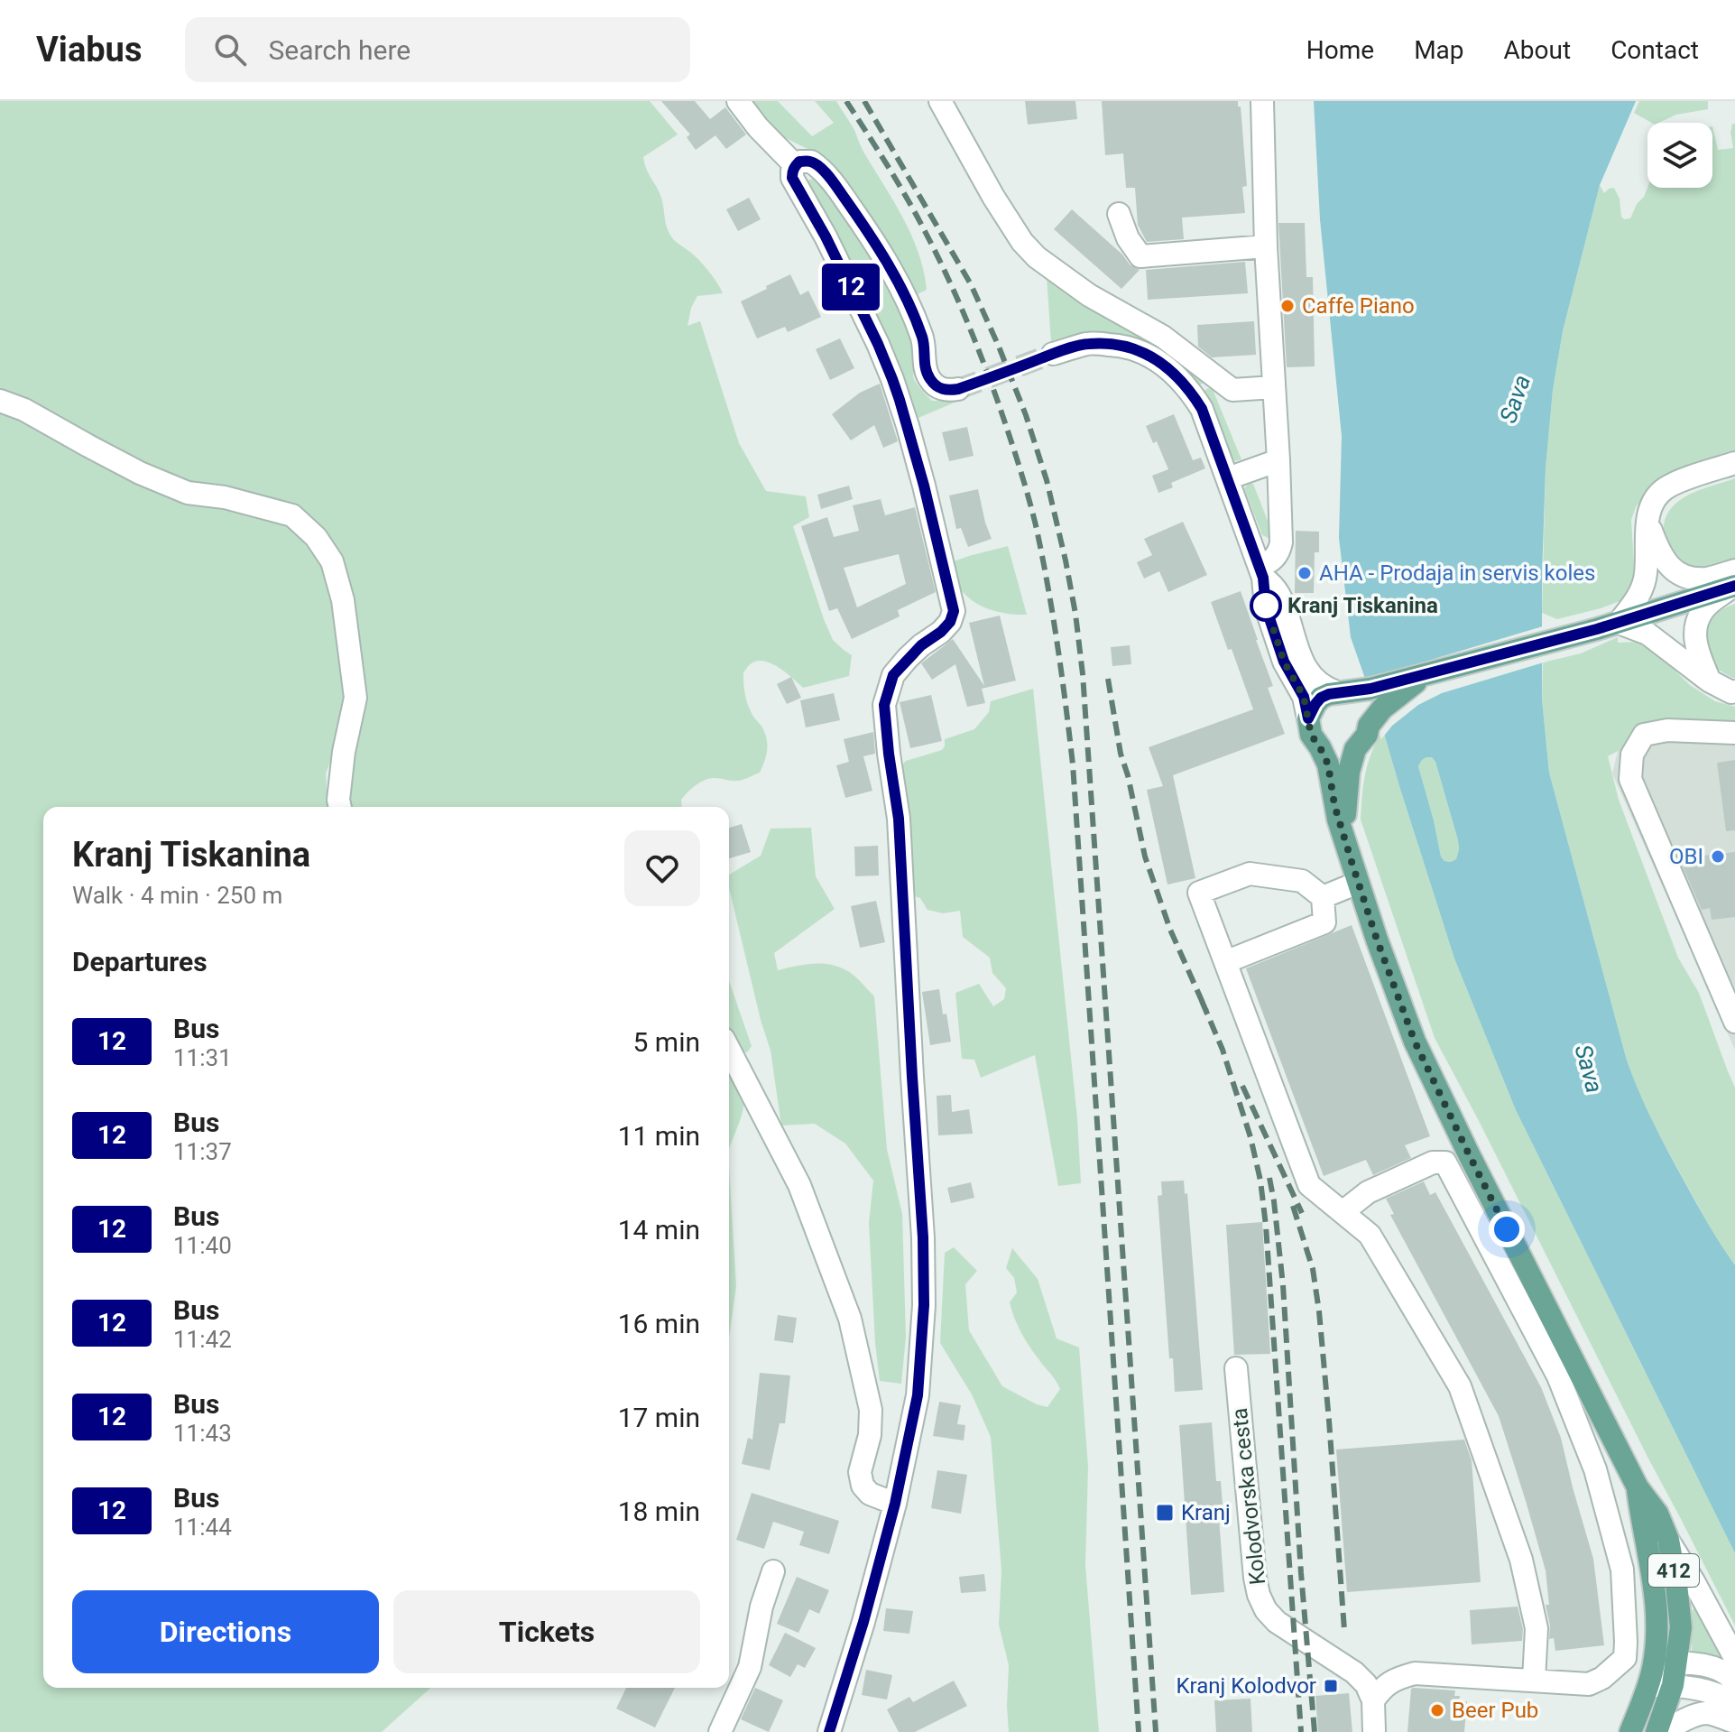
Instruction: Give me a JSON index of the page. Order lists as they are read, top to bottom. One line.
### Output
{"streets":{"main road":["412"],"street":["Kolodvorska cesta"]},"water":["Sava"],"places":{"other":["Caffe Piano","AHA - Prodaja in servis koles","Kranj Tiskanina","OBI","Beer Pub"],"transit":["Kranj","Kranj Kolodvor"]},"lines":["bus line 12"],"page":{"header":"Viabus","search":"Search here","nav":["Home","Map","About","Contact"],"on_map":"12","heading":[["Kranj Tiskanina","Walk · 4 min · 250 m"],"Departures"],"list":[{"mark":"12","name":"Bus","note":"11:31","value":"5 min"},{"mark":"12","name":"Bus","note":"11:37","value":"11 min"},{"mark":"12","name":"Bus","note":"11:40","value":"14 min"},{"mark":"12","name":"Bus","note":"11:42","value":"16 min"},{"mark":"12","name":"Bus","note":"11:43","value":"17 min"},{"mark":"12","name":"Bus","note":"11:44","value":"18 min"}],"buttons":["Directions","Tickets"]}}
